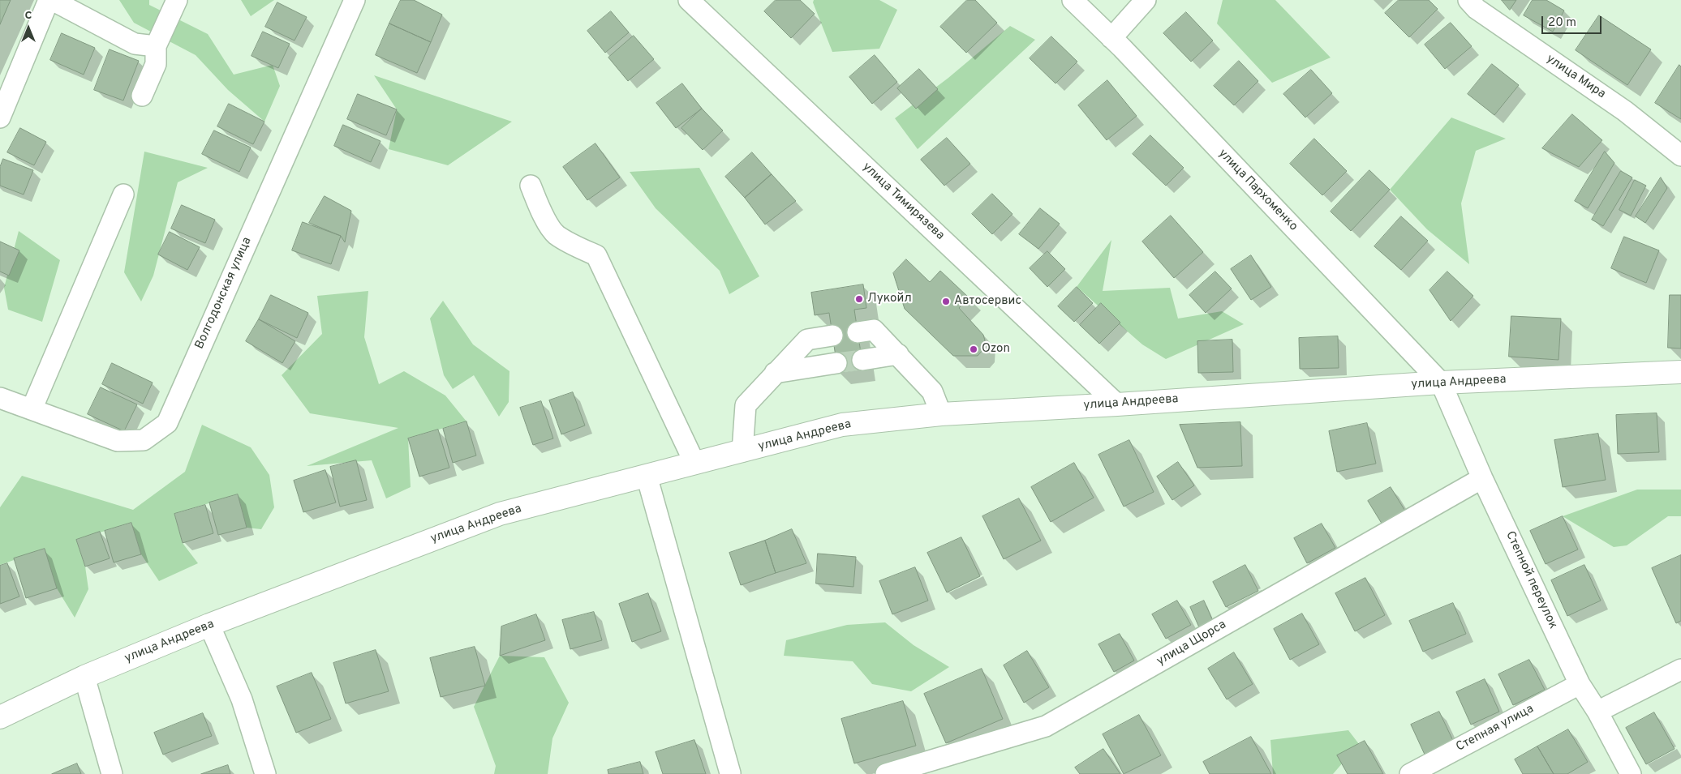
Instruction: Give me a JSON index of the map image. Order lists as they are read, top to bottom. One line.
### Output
{"streets":{"main road":["улица Андреева"],"street":["улица Мира","улица Пархоменко","улица Тимирязева","Волгодонская улица","Степной переулок","улица Щорса","Степная улица"]},"crossings":[["улица Пархоменко","улица Андреева"],["улица Пархоменко","Степной переулок"],["улица Тимирязева","улица Андреева"],["улица Андреева","Степной переулок"],["Степной переулок","улица Щорса"],["Степной переулок","Степная улица"]],"places":["Лукойл","Автосервис","Ozon"],"scale_bar":"20 m","north":"top"}
